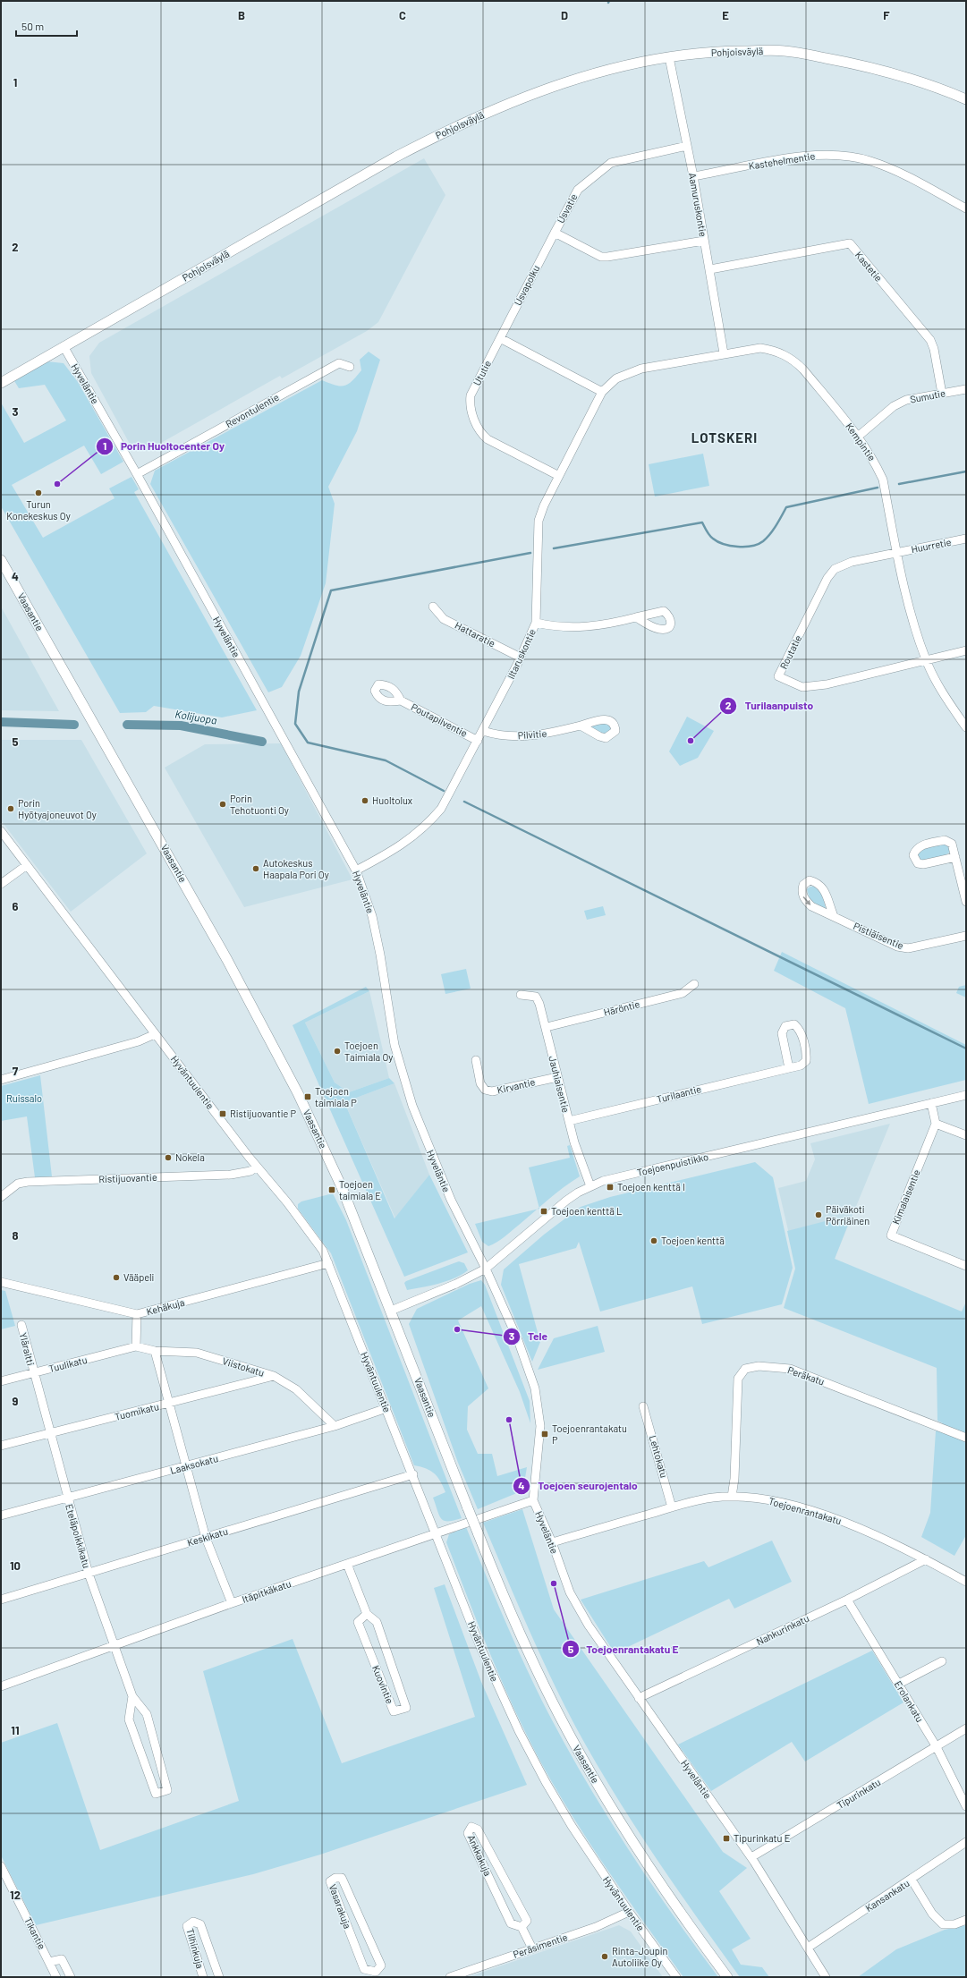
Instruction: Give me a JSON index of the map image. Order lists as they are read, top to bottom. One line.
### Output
{"streets":{"main road":["Pohjoisväylä","Vaasantie"],"street":["Kastehelmentie","Aamuruskontie","Usvatie","Kastetie","Usvapolku","Ututie","Hyveläntie","Sumutie","Revontulentie","Kempintie","Huurretie","Hattaratie","Routatie","Iltaruskontie","Poutapilventie","Pilvitie","Pistiäisentie","Häröntie","Hyväntuulentie","Jauhiaisentie","Kirvantie","Turilaantie","Toejoenpuistikko","Ristijuovantie","Kimalaisentie","Kehäkuja","Yläraitti","Tuulikatu","Viistokatu","Peräkatu","Tuomikatu","Lehtokatu","Laaksokatu","Toejoenrantakatu","Eteläpoikkikatu","Keskikatu","Itäpitkäkatu","Nahkurinkatu","Kuovintie","Erolankatu","Tipurinkatu","Ankkakuja","Kansankatu","Vasarakuja","Tikantie","Peräsimentie","Tilhinkuja"]},"crossings":[["Pohjoisväylä","Aamuruskontie"],["Pohjoisväylä","Hyveläntie"],["Kastehelmentie","Aamuruskontie"],["Aamuruskontie","Usvatie"],["Aamuruskontie","Kastetie"],["Aamuruskontie","Kempintie"],["Usvatie","Usvapolku"],["Kastetie","Sumutie"],["Usvapolku","Ututie"],["Ututie","Iltaruskontie"],["Hyveläntie","Revontulentie"],["Hyveläntie","Iltaruskontie"],["Hyveläntie","Toejoenpuistikko"],["Hyveläntie","Toejoenrantakatu"],["Hyveläntie","Itäpitkäkatu"],["Hyveläntie","Nahkurinkatu"],["Hyveläntie","Tipurinkatu"],["Hyveläntie","Kansankatu"],["Sumutie","Kempintie"],["Kempintie","Huurretie"],["Kempintie","Routatie"],["Kempintie","Iltaruskontie"],["Huurretie","Routatie"],["Vaasantie","Toejoenpuistikko"],["Hattaratie","Iltaruskontie"],["Iltaruskontie","Poutapilventie"],["Iltaruskontie","Pilvitie"],["Häröntie","Jauhiaisentie"],["Hyväntuulentie","Ristijuovantie"],["Hyväntuulentie","Kehäkuja"],["Hyväntuulentie","Laaksokatu"],["Hyväntuulentie","Keskikatu"],["Hyväntuulentie","Itäpitkäkatu"],["Hyväntuulentie","Peräsimentie"],["Jauhiaisentie","Kirvantie"],["Jauhiaisentie","Turilaantie"],["Jauhiaisentie","Toejoenpuistikko"],["Yläraitti","Tuulikatu"],["Yläraitti","Eteläpoikkikatu"],["Tuulikatu","Viistokatu"],["Tuulikatu","Eteläpoikkikatu"],["Viistokatu","Tuomikatu"],["Viistokatu","Laaksokatu"],["Peräkatu","Toejoenrantakatu"],["Tuomikatu","Eteläpoikkikatu"],["Lehtokatu","Toejoenrantakatu"],["Laaksokatu","Eteläpoikkikatu"],["Toejoenrantakatu","Nahkurinkatu"],["Eteläpoikkikatu","Keskikatu"],["Eteläpoikkikatu","Itäpitkäkatu"],["Itäpitkäkatu","Kuovintie"],["Nahkurinkatu","Erolankatu"],["Erolankatu","Tipurinkatu"],["Ankkakuja","Peräsimentie"]],"districts":["LOTSKERI"],"water":["Kolijuopa"],"parks":["Ruissalo"],"places":{"other":["Porin Huoltocenter Oy","Turun Konekeskus Oy","Turilaanpuisto","Huoltolux","Porin Tehotuonti Oy","Porin Hyötyajoneuvot Oy","Autokeskus Haapala Pori Oy","Toejoen Taimiala Oy","Nokela","Päiväkoti Pörriäinen","Toejoen kenttä","Vääpeli","Tele","Toejoen seurojentalo","Toejoenrantakatu E","Rinta-Joupin Autoliike Oy"],"transit":["Toejoen taimiala P","Ristijuovantie P","Toejoen kenttä I","Toejoen taimiala E","Toejoen kenttä L","Toejoenrantakatu P","Tipurinkatu E"]},"scale_bar":"50 m","grid":{"columns":["B","C","D","E","F"],"rows":["1","2","3","4","5","6","7","8","9","10","11","12"]}}
